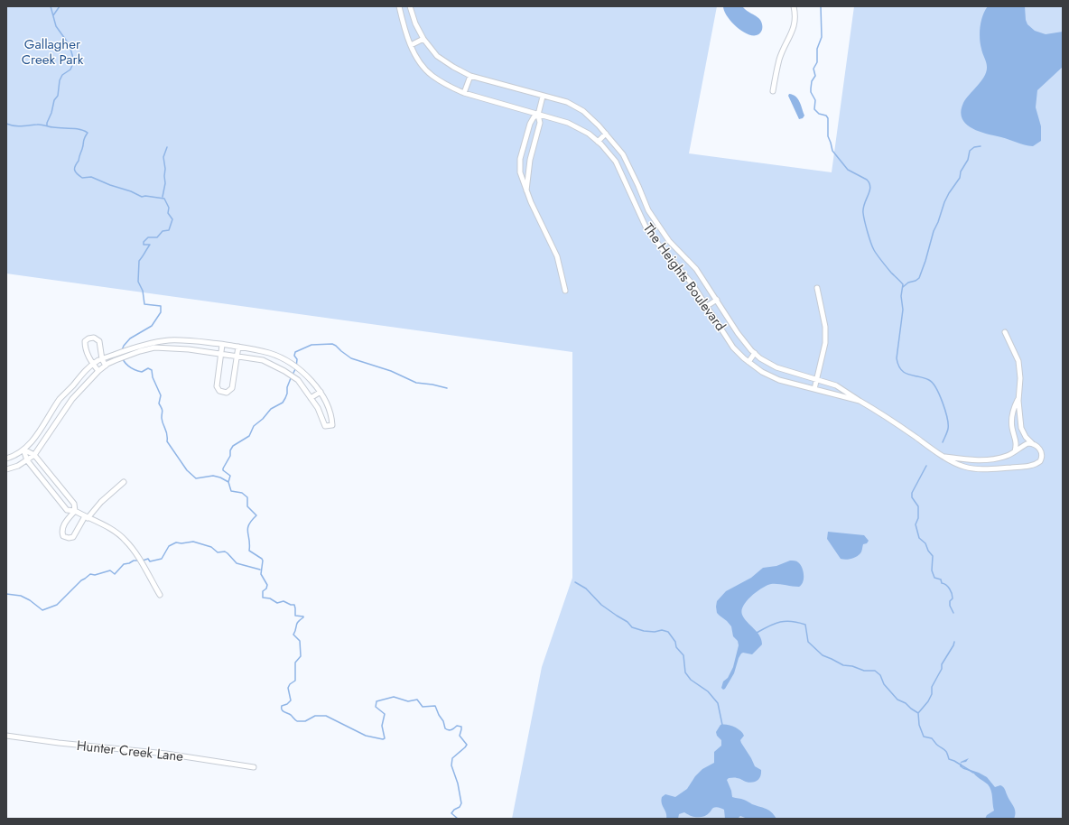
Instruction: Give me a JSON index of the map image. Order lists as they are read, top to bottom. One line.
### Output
{"streets":{"street":["The Heights Boulevard","Hunter Creek Lane"]},"parks":["Gallagher Creek Park"]}
